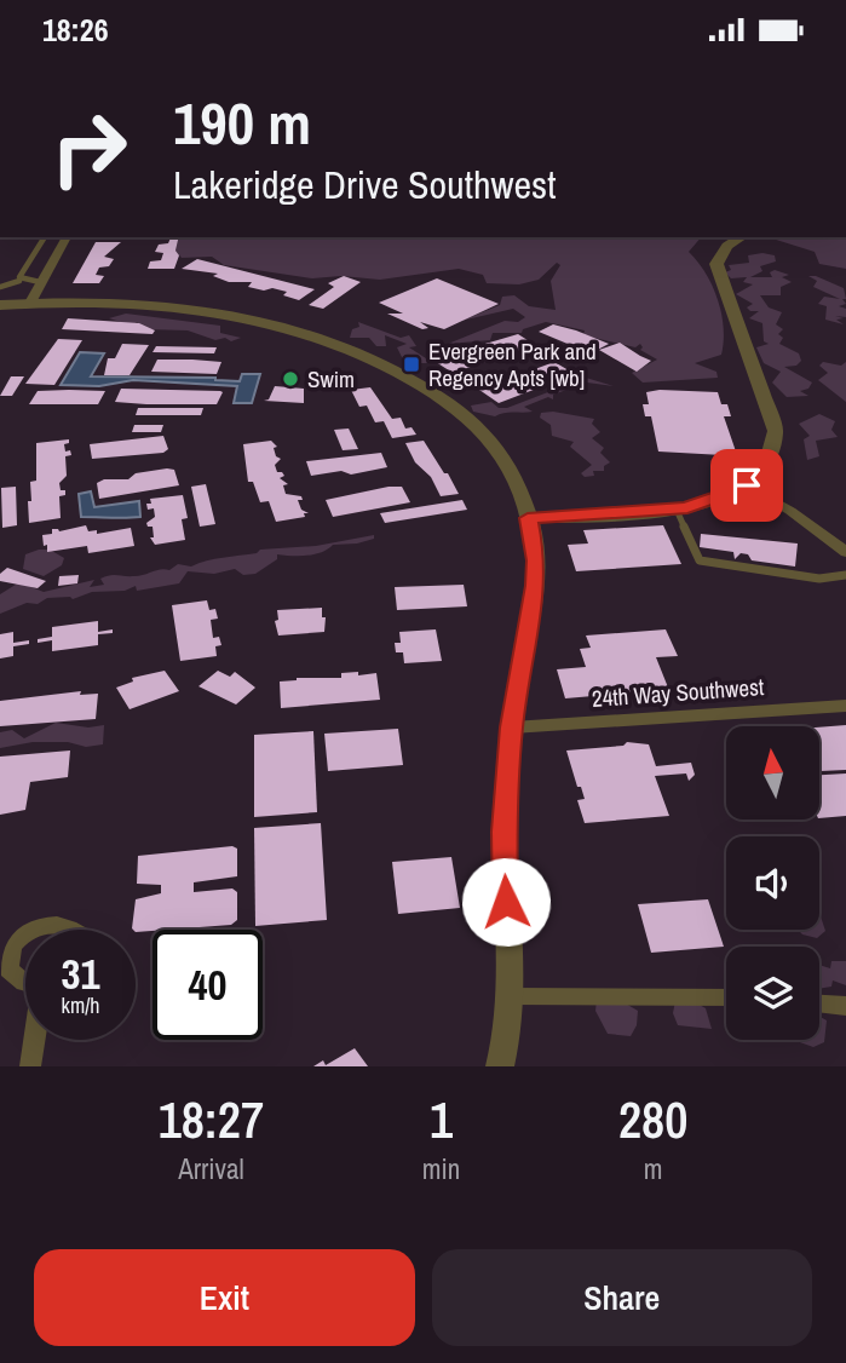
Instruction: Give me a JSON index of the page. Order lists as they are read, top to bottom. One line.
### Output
{"streets":{"street":["24th Way Southwest"]},"places":{"transit":["Evergreen Park and Regency Apts [wb]"],"other":["Swim"]},"north":"top","page":{"status":"18:26","turn":["190 m","Lakeridge Drive Southwest"],"speed":"31 km/h","limit":"40","eta":["18:27","Arrival","1","min","280","m"],"buttons":["Exit","Share"]}}
